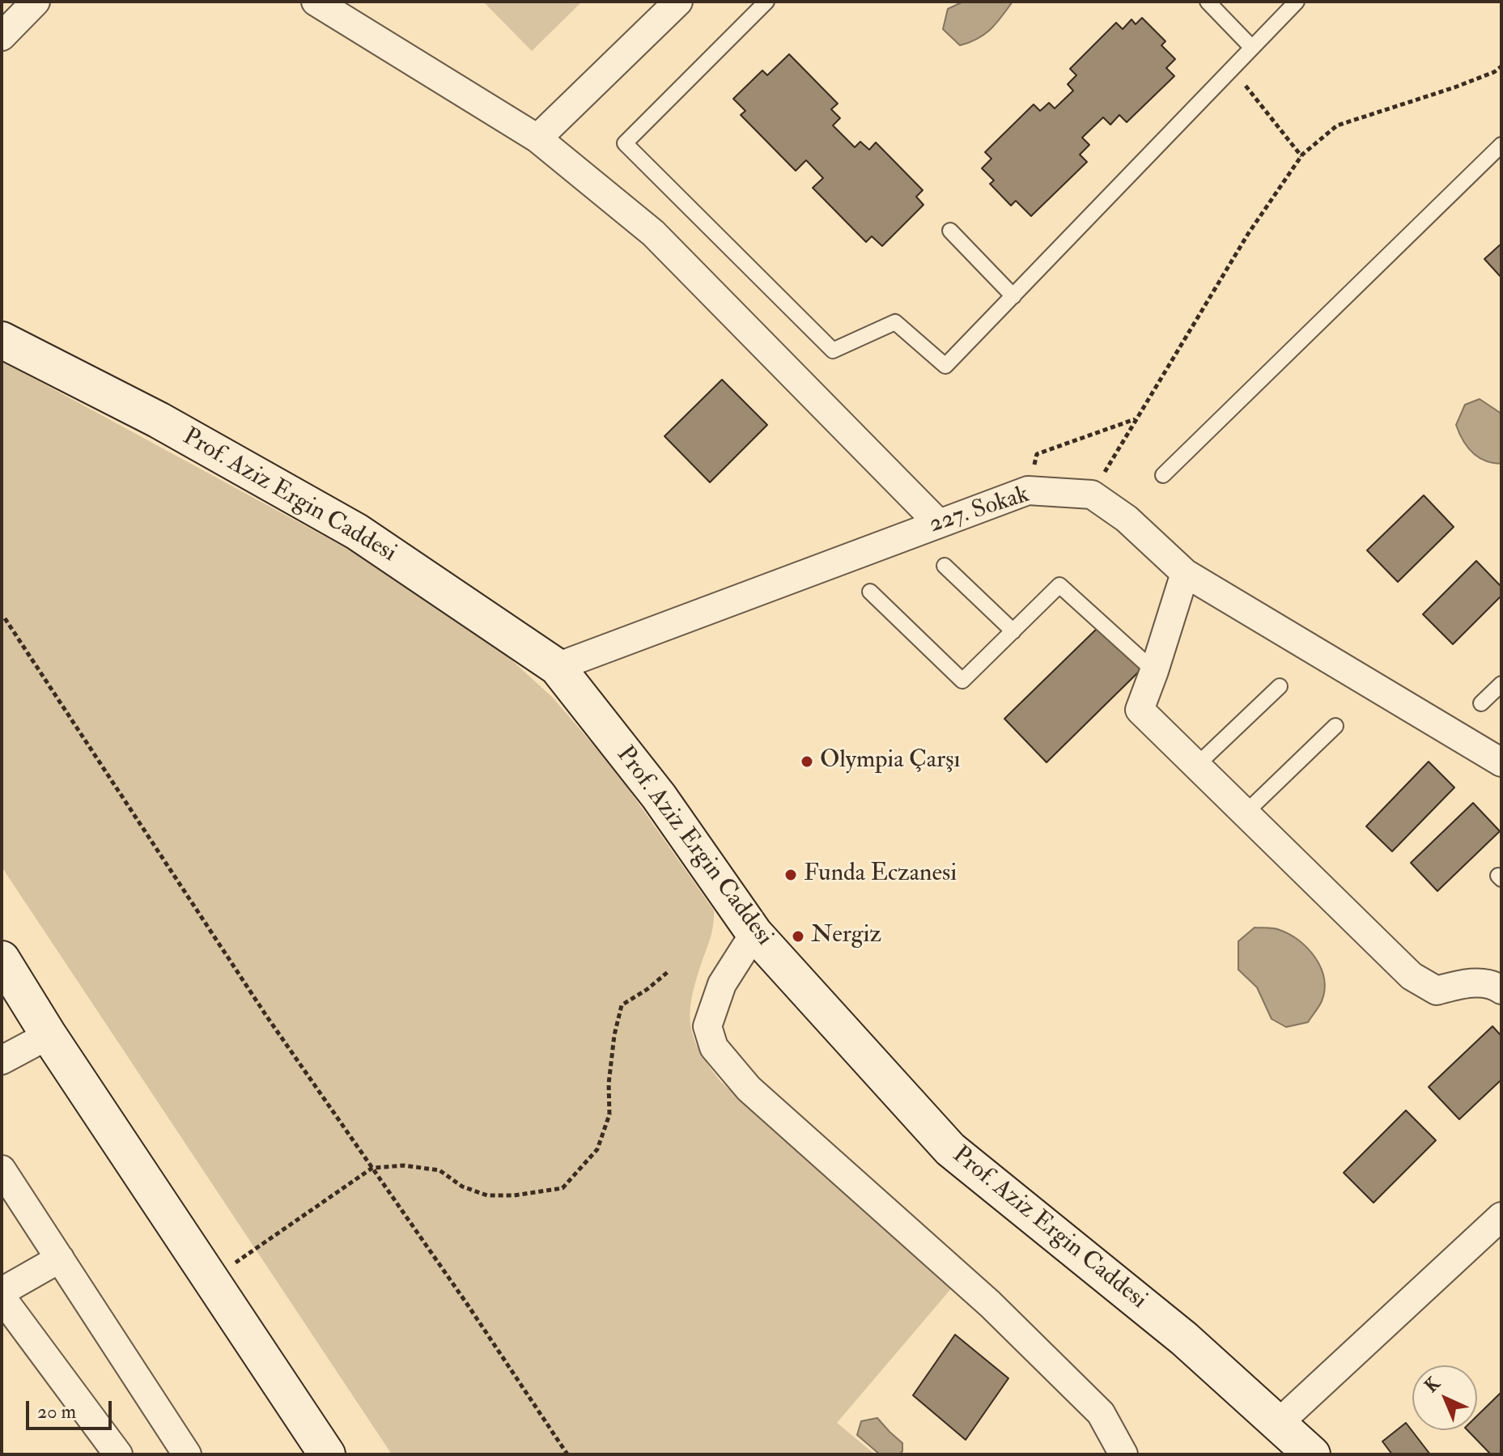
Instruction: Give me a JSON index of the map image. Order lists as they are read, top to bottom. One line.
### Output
{"streets":{"street":["Prof. Aziz Ergin Caddesi","227. Sokak"]},"crossings":[["Prof. Aziz Ergin Caddesi","227. Sokak"]],"places":["Olympia Çarşı","Funda Eczanesi","Nergiz"],"scale_bar":"20 m","north":"top left"}
